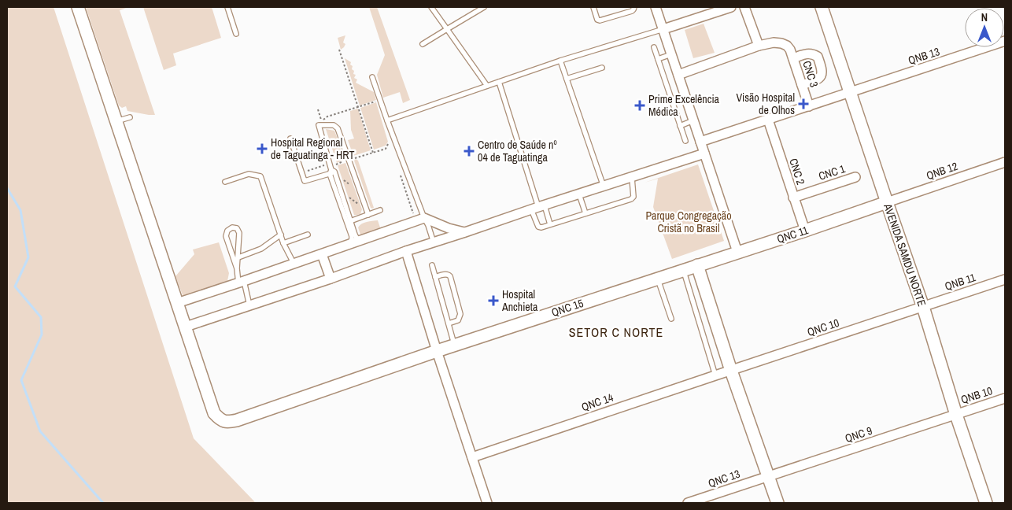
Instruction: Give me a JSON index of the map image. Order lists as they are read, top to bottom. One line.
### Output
{"streets":{"street":["QNB 13","CNC 3","QNB 12","CNC 2","CNC 1","QNC 11","AVENIDA SAMDU NORTE","QNB 11","QNC 15","QNC 10","QNB 10","QNC 14","QNC 9","QNC 13"]},"crossings":[["QNB 13","CNC 3"],["QNB 13","CNC 2"],["QNB 13","AVENIDA SAMDU NORTE"],["QNB 12","QNC 11"],["QNB 12","AVENIDA SAMDU NORTE"],["CNC 2","CNC 1"],["CNC 2","QNC 11"],["QNC 11","AVENIDA SAMDU NORTE"],["QNC 11","QNC 15"],["AVENIDA SAMDU NORTE","QNB 11"],["AVENIDA SAMDU NORTE","QNC 10"],["AVENIDA SAMDU NORTE","QNB 10"],["AVENIDA SAMDU NORTE","QNC 9"],["QNB 11","QNC 10"],["QNC 10","QNC 14"],["QNB 10","QNC 9"],["QNC 9","QNC 13"]],"districts":["SETOR C NORTE"],"parks":["Parque Congregação Cristã no Brasil"],"places":{"health":["Visão Hospital de Olhos","Prime Excelência Médica","Hospital Regional de Taguatinga - HRT","Centro de Saúde nº 04 de Taguatinga","Hospital Anchieta"]},"north":"top"}
